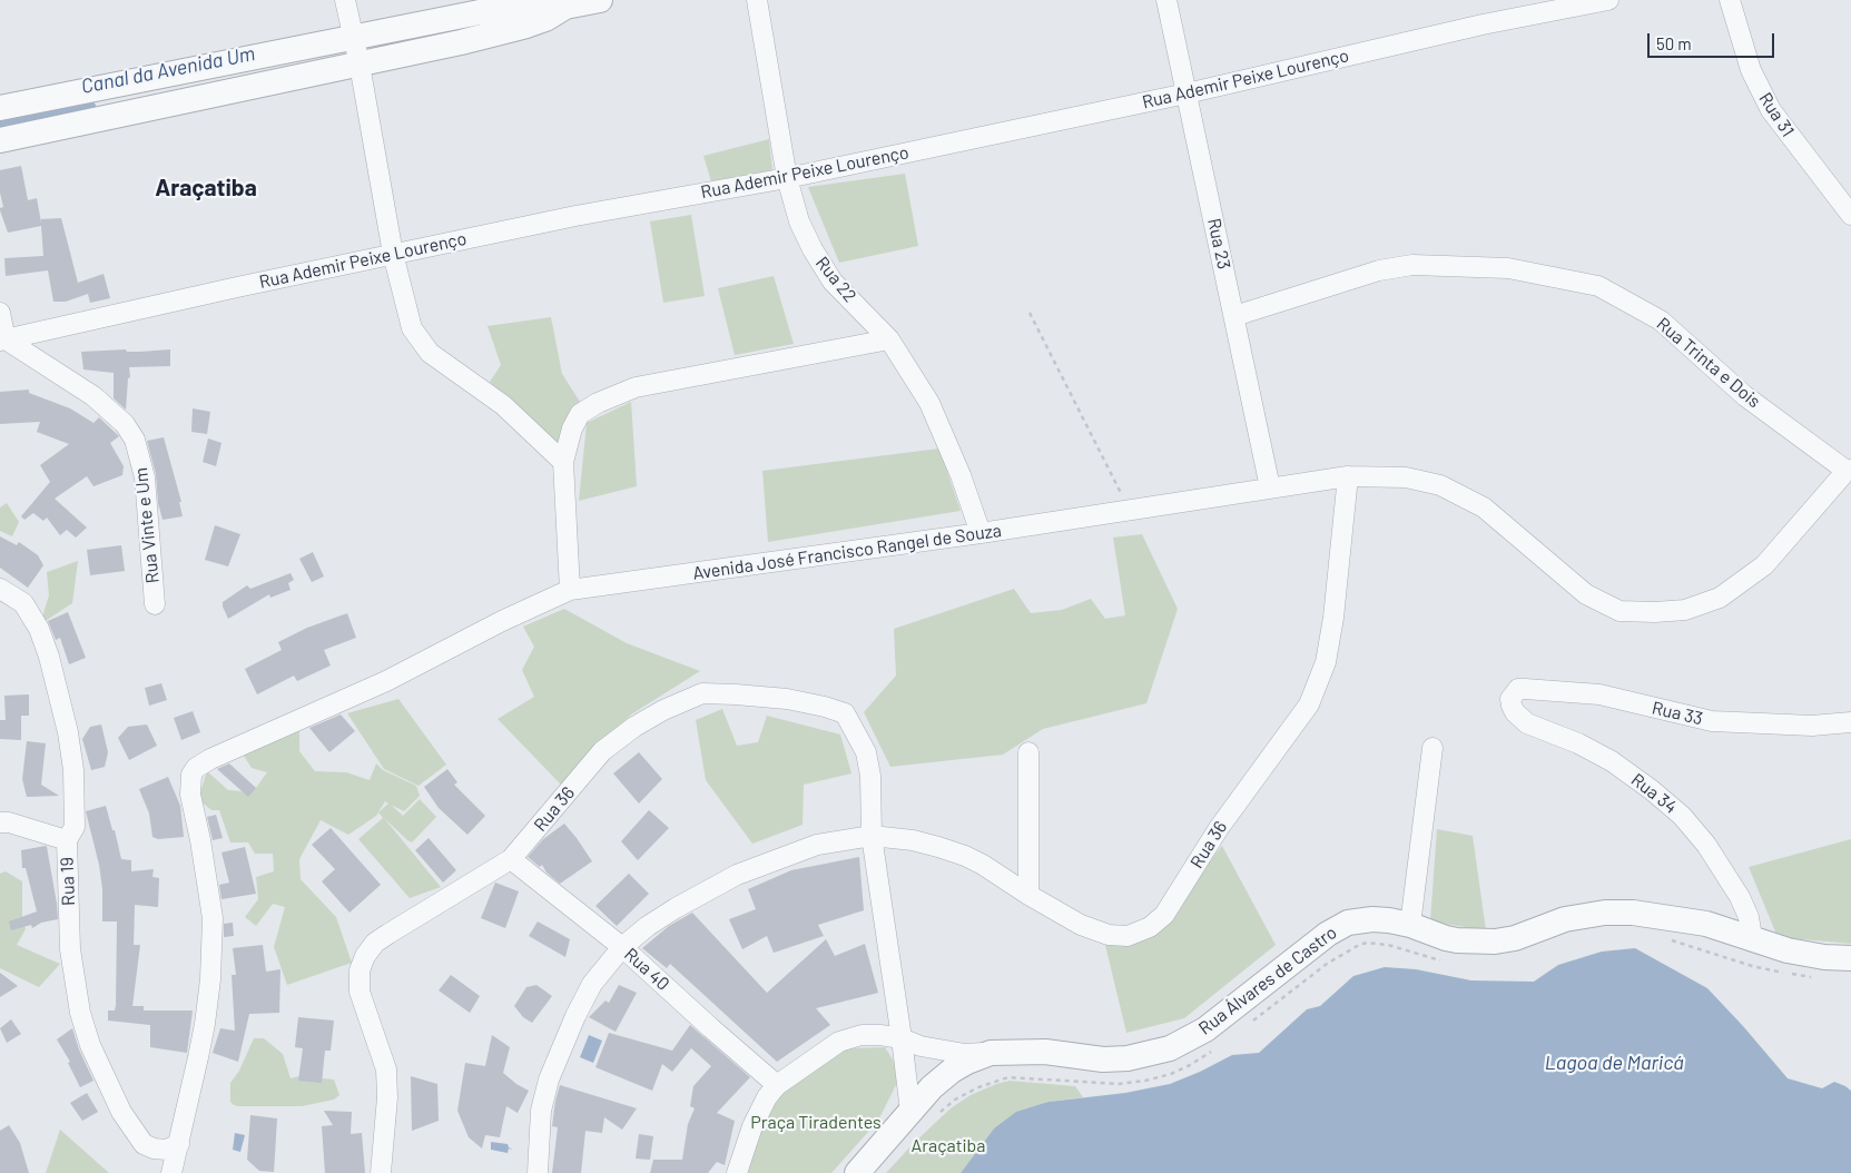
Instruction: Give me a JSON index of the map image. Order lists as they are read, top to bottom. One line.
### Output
{"streets":{"street":["Rua Ademir Peixe Lourenço","Rua 31","Rua 23","Rua 22","Rua Trinta e Dois","Rua Vinte e Um","Avenida José Francisco Rangel de Souza","Rua 33","Rua 34","Rua 36","Rua 19","Rua 40","Rua Álvares de Castro"]},"crossings":[["Rua Ademir Peixe Lourenço","Rua 23"],["Rua Ademir Peixe Lourenço","Rua 22"],["Rua Ademir Peixe Lourenço","Rua Vinte e Um"],["Rua 23","Rua Trinta e Dois"],["Rua 23","Avenida José Francisco Rangel de Souza"],["Rua 22","Avenida José Francisco Rangel de Souza"],["Rua Trinta e Dois","Avenida José Francisco Rangel de Souza"],["Avenida José Francisco Rangel de Souza","Rua 36"],["Avenida José Francisco Rangel de Souza","Rua 19"],["Rua 33","Rua 34"],["Rua 34","Rua Álvares de Castro"],["Rua 36","Rua 40"],["Rua 36","Rua Álvares de Castro"]],"districts":["Araçatiba"],"water":["Canal da Avenida Um","Lagoa de Maricá"],"parks":["Praça Tiradentes","Araçatiba"],"scale_bar":"50 m"}
